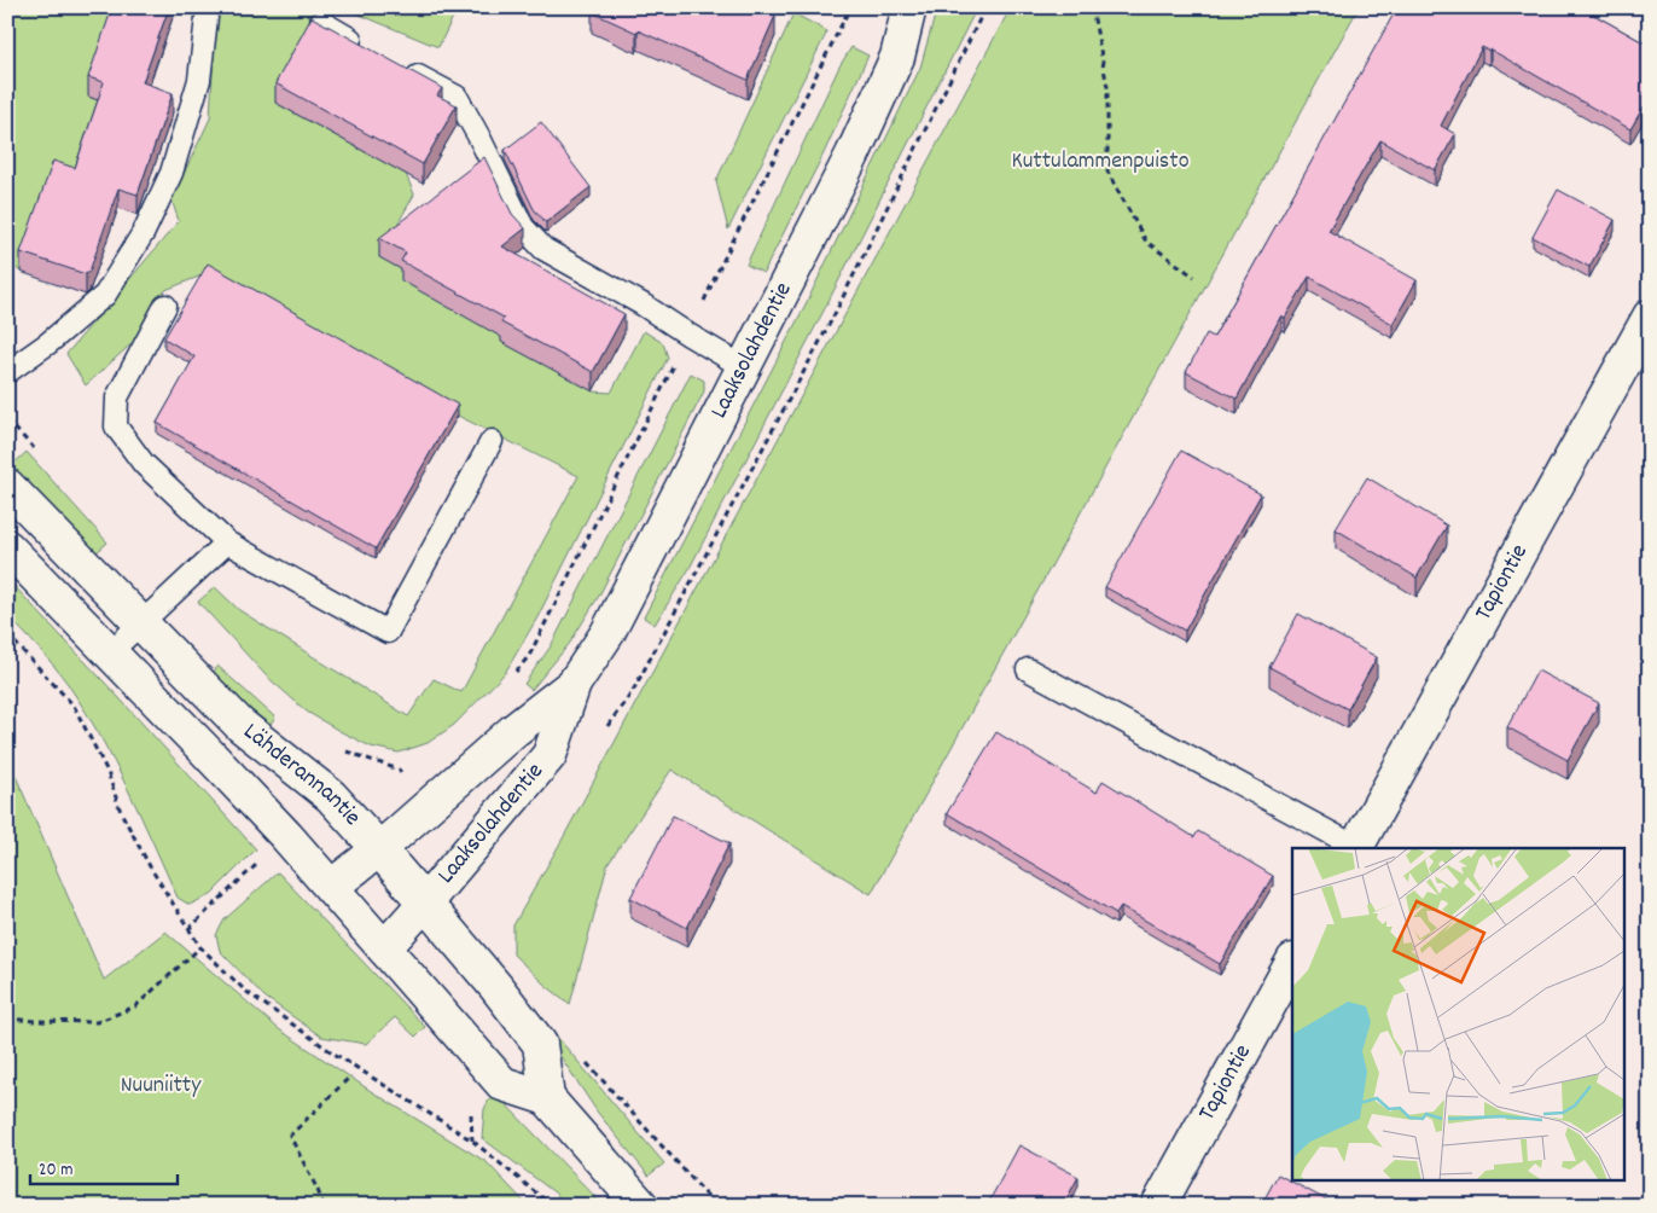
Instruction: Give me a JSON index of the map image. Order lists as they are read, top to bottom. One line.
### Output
{"streets":{"street":["Laaksolahdentie","Tapiontie","Lähderannantie"]},"crossings":[["Laaksolahdentie","Lähderannantie"]],"parks":["Kuttulammenpuisto","Nuuniitty"],"scale_bar":"20 m"}
